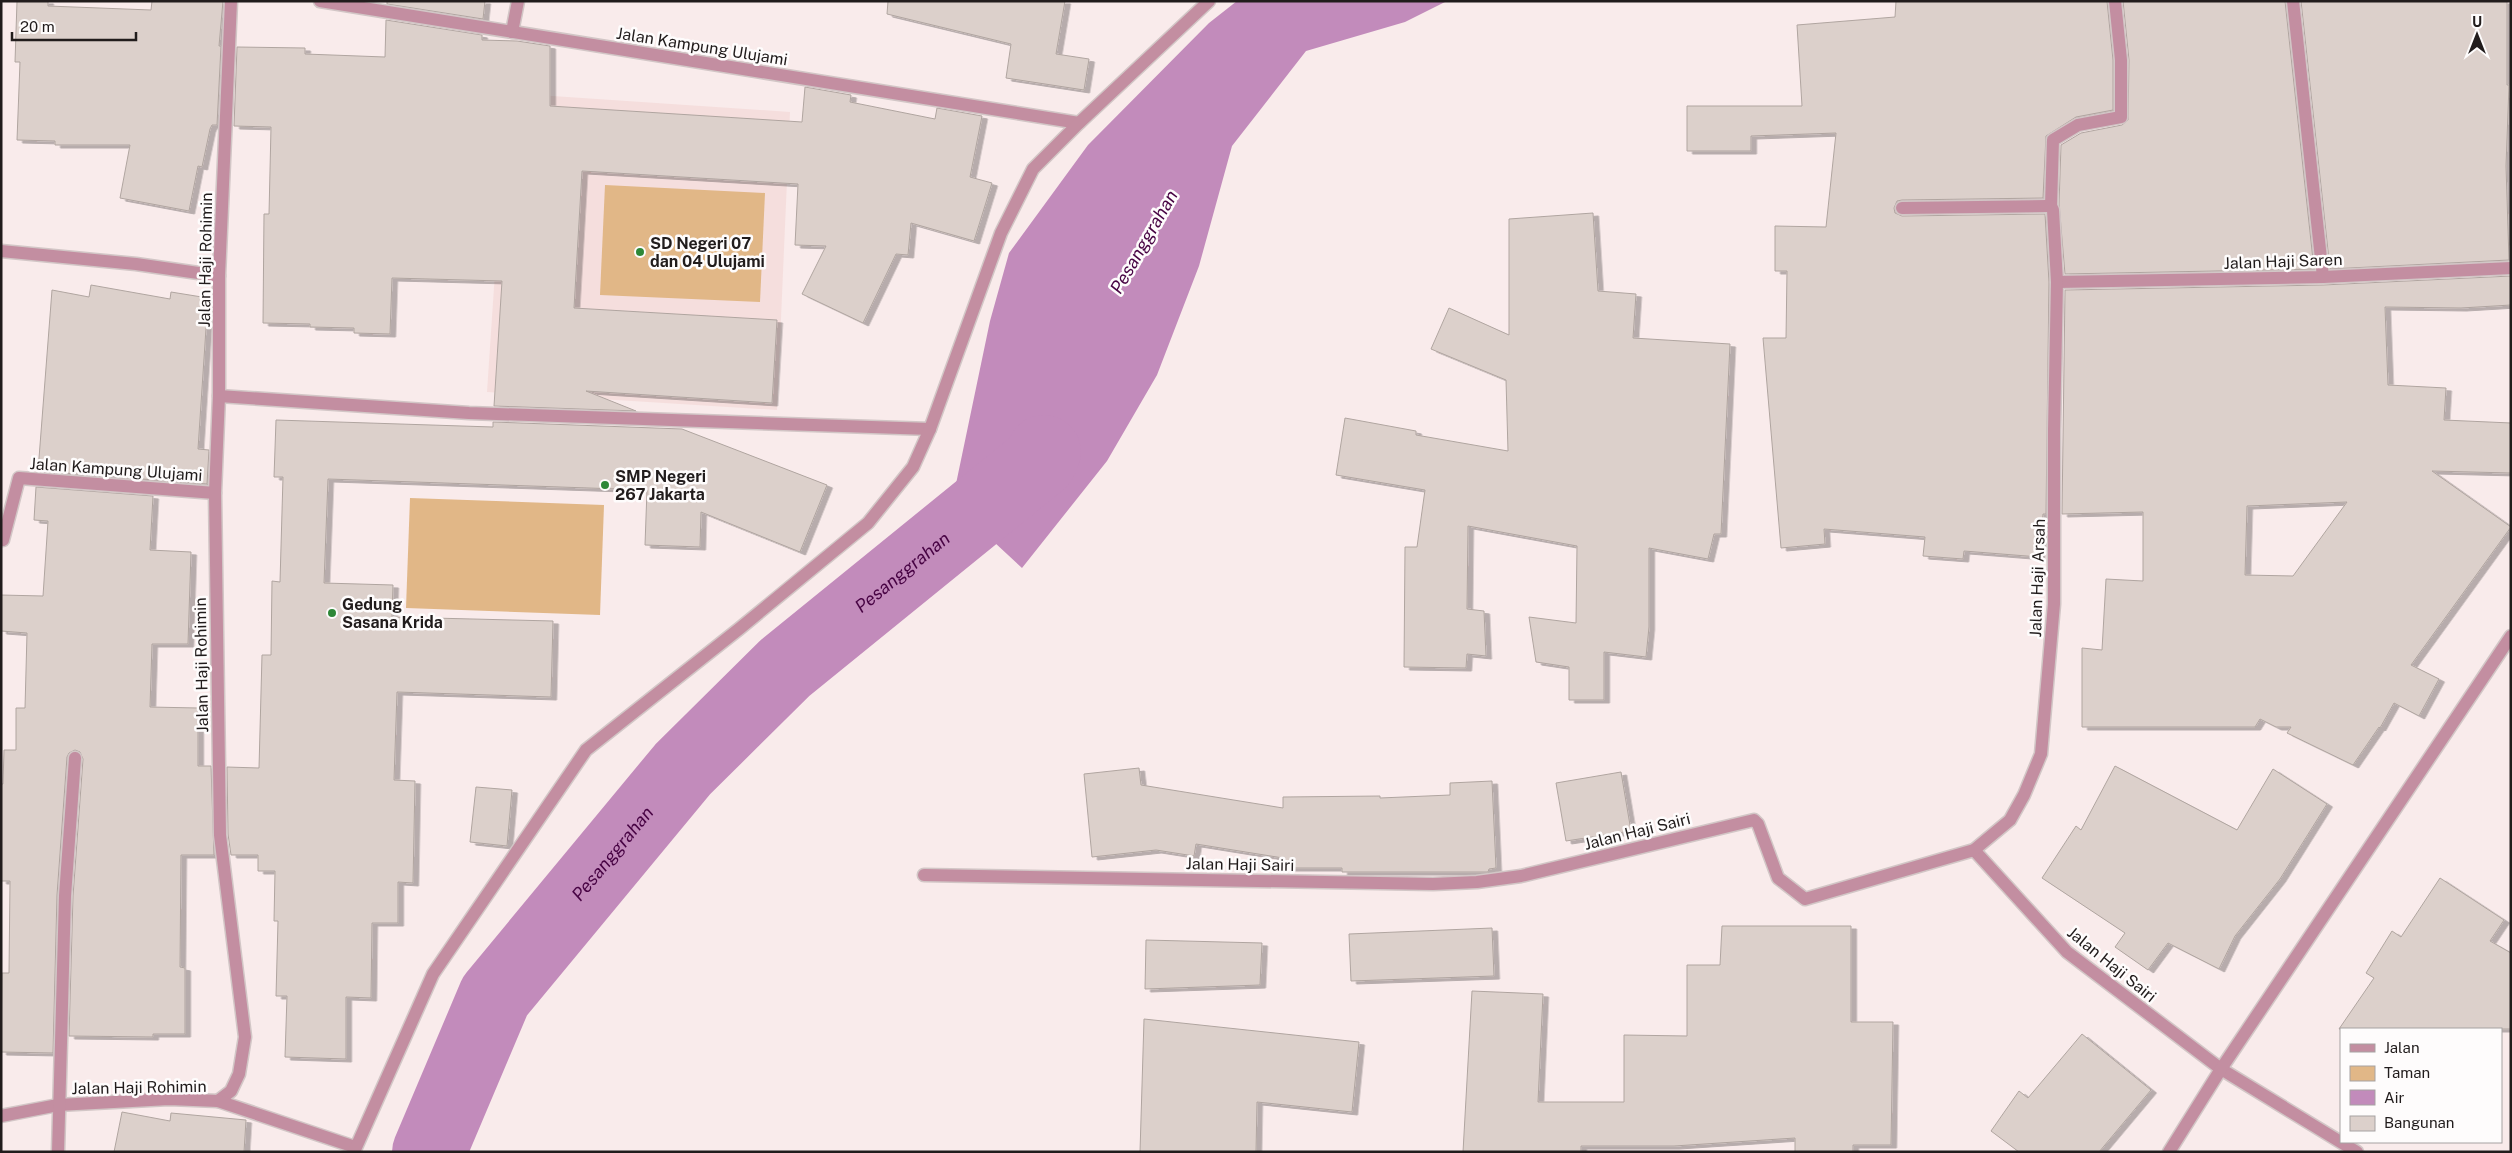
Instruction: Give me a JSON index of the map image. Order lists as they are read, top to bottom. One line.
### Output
{"streets":{"street":["Jalan Kampung Ulujami","Jalan Haji Rohimin","Jalan Haji Saren","Jalan Haji Arsah","Jalan Haji Sairi"]},"crossings":[["Jalan Kampung Ulujami","Jalan Haji Rohimin"],["Jalan Haji Saren","Jalan Haji Arsah"],["Jalan Haji Arsah","Jalan Haji Sairi"]],"water":["Pesanggrahan"],"places":["SD Negeri 07 dan 04 Ulujami","SMP Negeri 267 Jakarta","Gedung Sasana Krida"],"legend":["Jalan","Taman","Air","Bangunan"],"scale_bar":"20 m","north":"top"}
